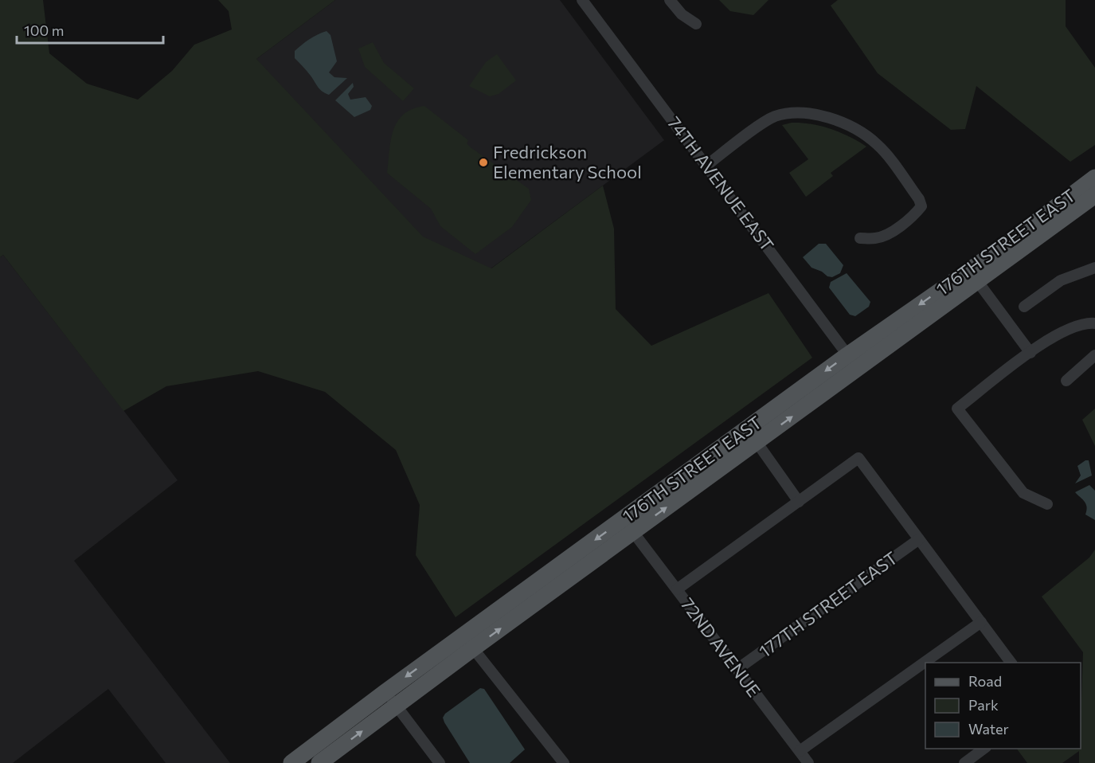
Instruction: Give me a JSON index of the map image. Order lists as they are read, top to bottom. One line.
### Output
{"streets":{"main road":["176TH STREET EAST"],"street":["74TH AVENUE EAST","177TH STREET EAST","72ND AVENUE"]},"crossings":[["74TH AVENUE EAST","176TH STREET EAST"],["176TH STREET EAST","72ND AVENUE"],["177TH STREET EAST","72ND AVENUE"]],"places":["Fredrickson Elementary School"],"legend":["Road","Park","Water"],"scale_bar":"100 m"}
